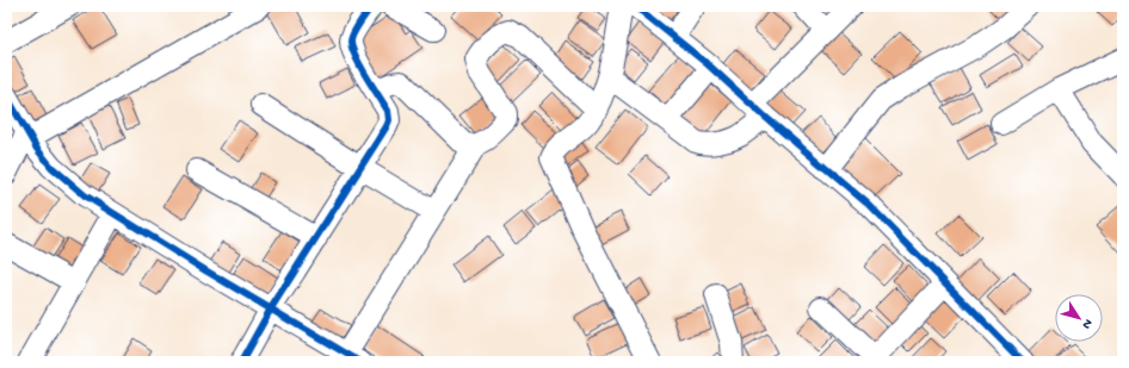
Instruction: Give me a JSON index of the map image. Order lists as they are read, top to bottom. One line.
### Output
{"north":"bottom right"}
